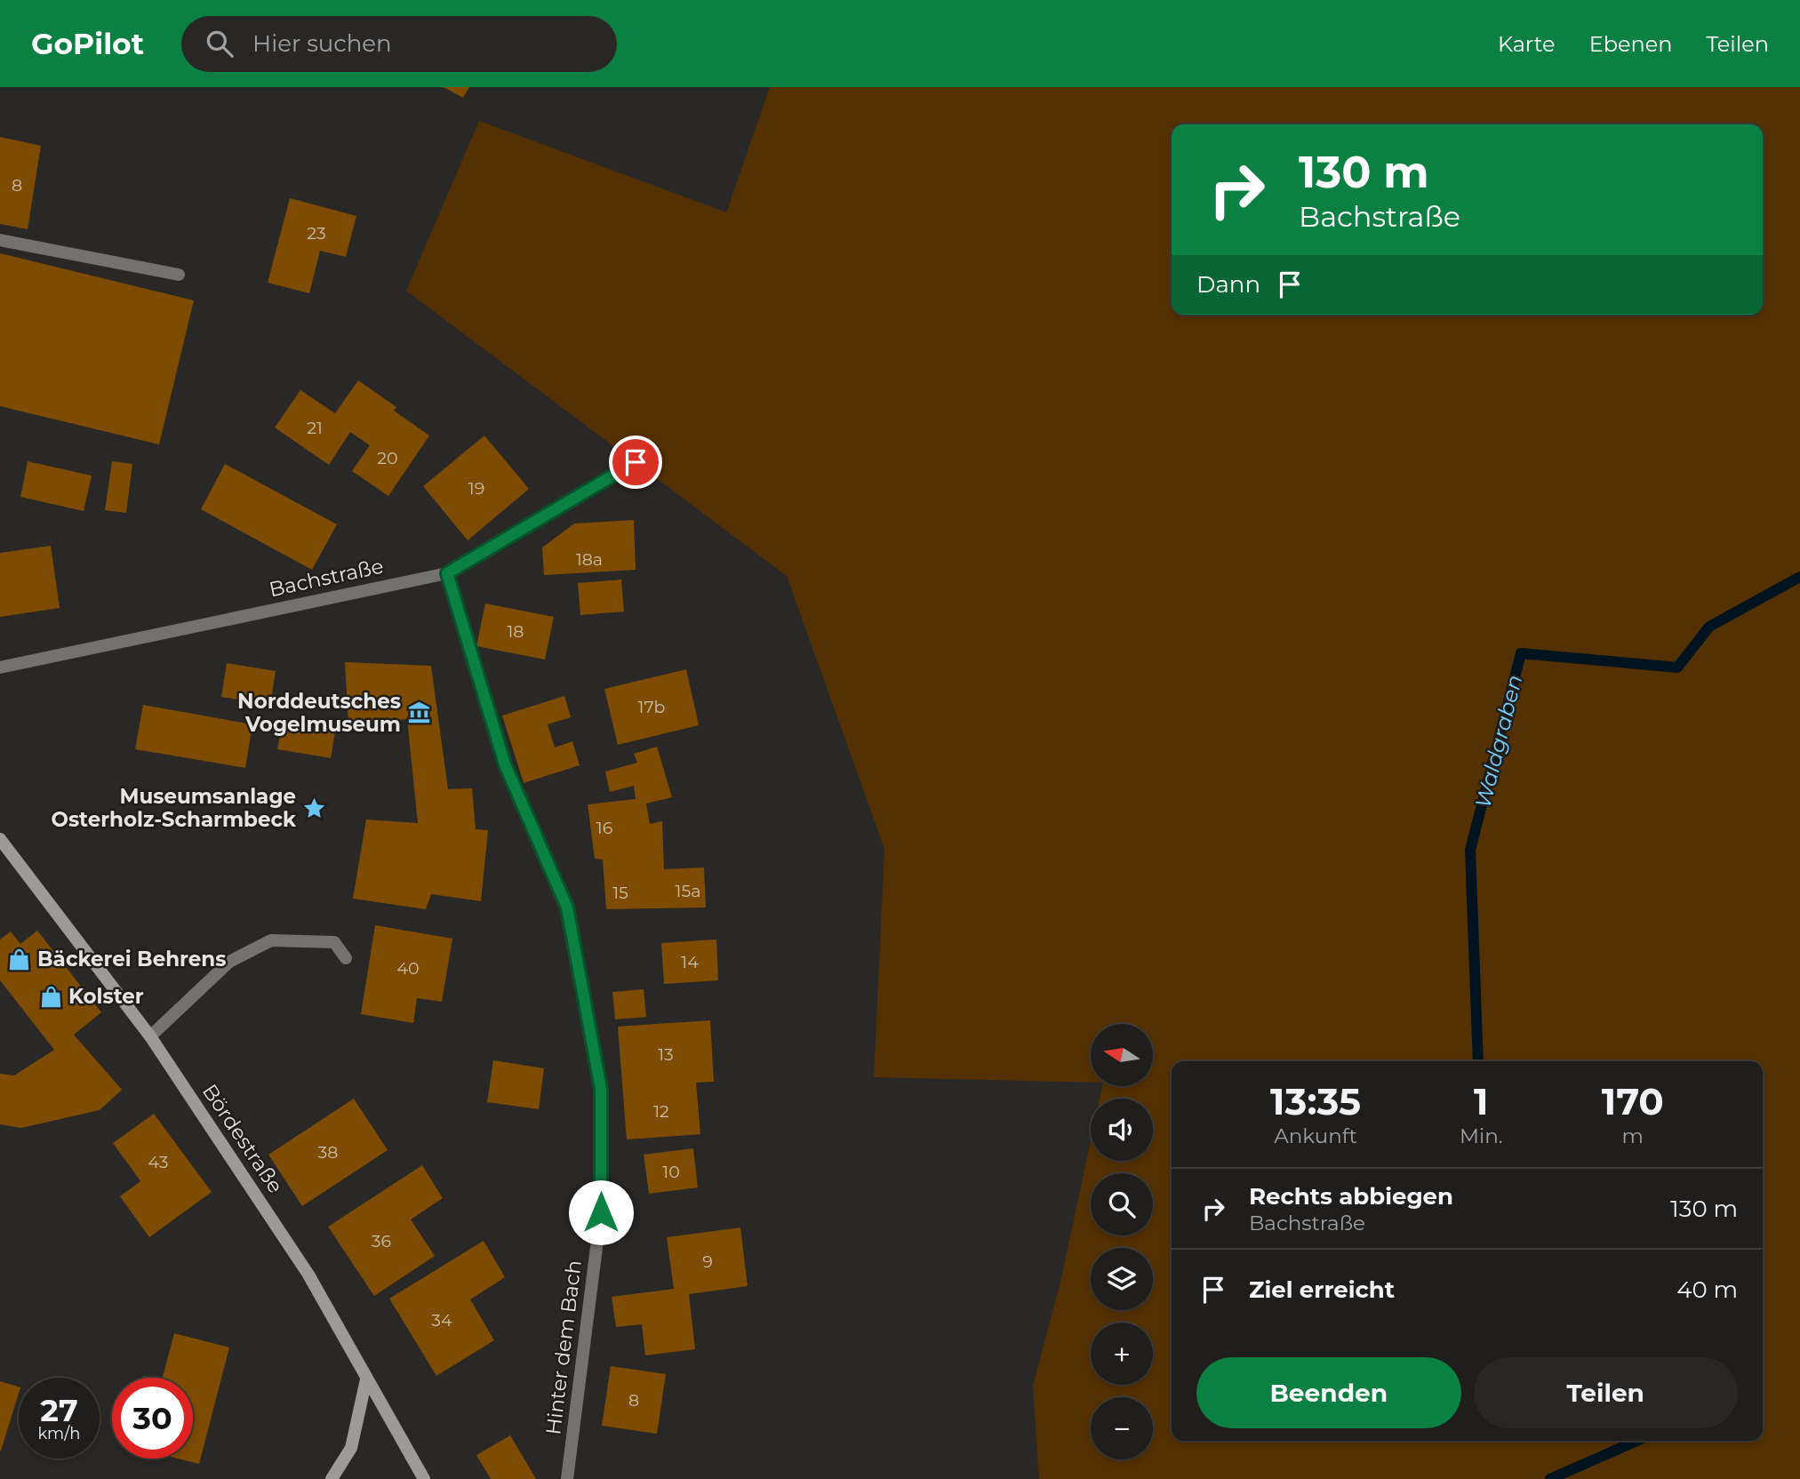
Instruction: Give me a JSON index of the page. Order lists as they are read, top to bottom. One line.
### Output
{"streets":{"street":["Bachstraße","Bördestraße","Hinter dem Bach"]},"crossings":[["Bachstraße","Hinter dem Bach"]],"water":["Waldgraben"],"places":{"museum":["Norddeutsches Vogelmuseum"],"place":["Museumsanlage Osterholz-Scharmbeck"],"shop":["Bäckerei Behrens","Kolster"]},"house_numbers":["8","23","21","20","19","18a","18","17b","16","15a","15","14","40","13","12","38","43","10","36","9","34","8"],"north":"left","page":{"header":"GoPilot","search":"Hier suchen","nav":["Karte","Ebenen","Teilen"],"turn":["130 m","Bachstraße"],"then":"Dann","map_buttons":["+","−"],"eta":["13:35","Ankunft","1","Min.","170","m"],"list":[{"name":"Rechts abbiegen","note":"Bachstraße","value":"130 m"},{"name":"Ziel erreicht","value":"40 m"}],"buttons":["Beenden","Teilen"],"speed":"27 km/h","limit":"30"}}
